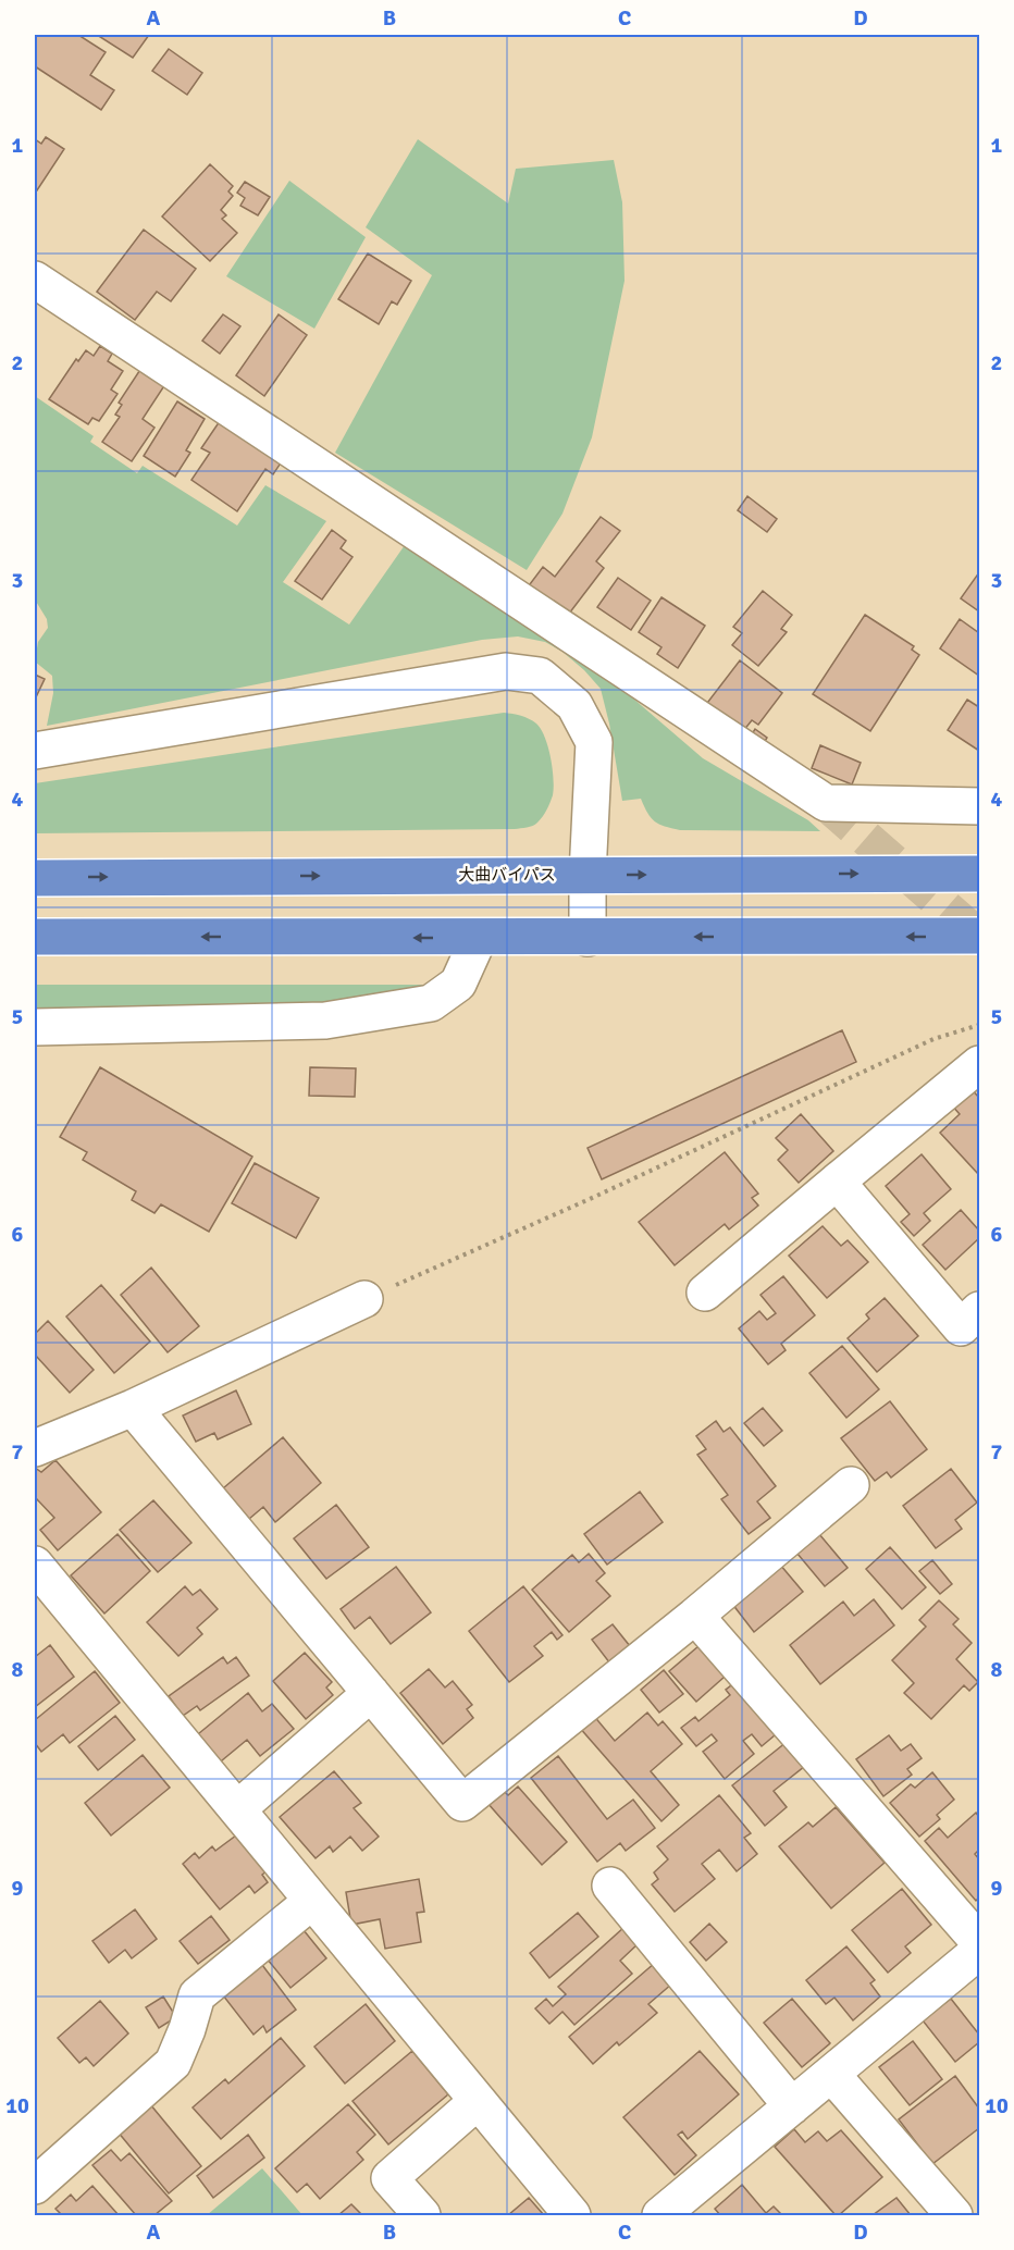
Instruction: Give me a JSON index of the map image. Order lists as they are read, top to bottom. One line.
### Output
{"streets":{"highway":["大曲バイパス"]},"grid":{"columns":["A","B","C","D"],"rows":["1","2","3","4","5","6","7","8","9","10"]}}
